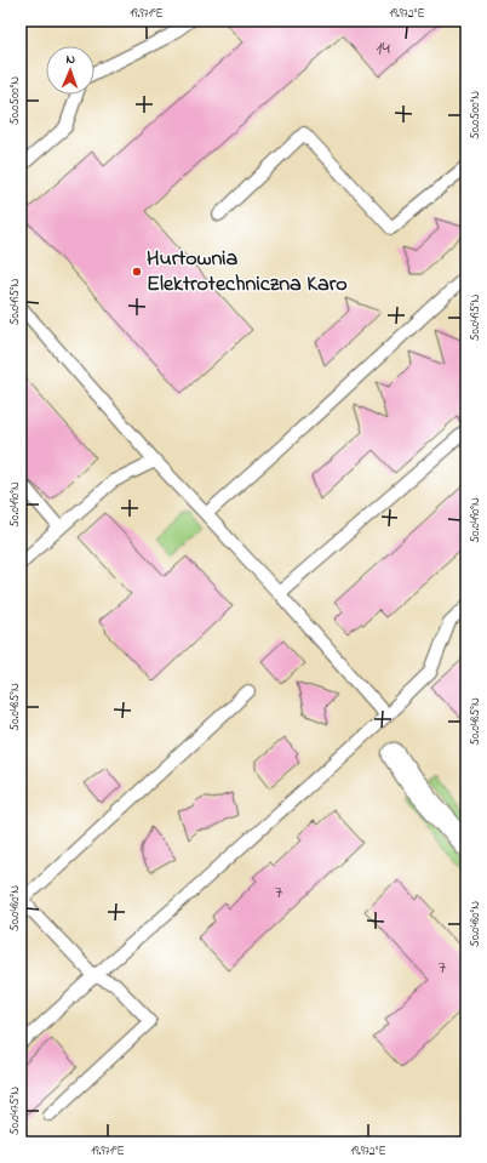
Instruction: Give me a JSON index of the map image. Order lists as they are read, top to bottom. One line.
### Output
{"places":["Hurtownia Elektrotechniczna Karo"],"house_numbers":["14","7","7"],"north":"top","coordinates":["19.971°E","19.972°E","50.0500°N","50.0495°N","50.0490°N","50.0485°N","50.0480°N","50.0475°N"]}
